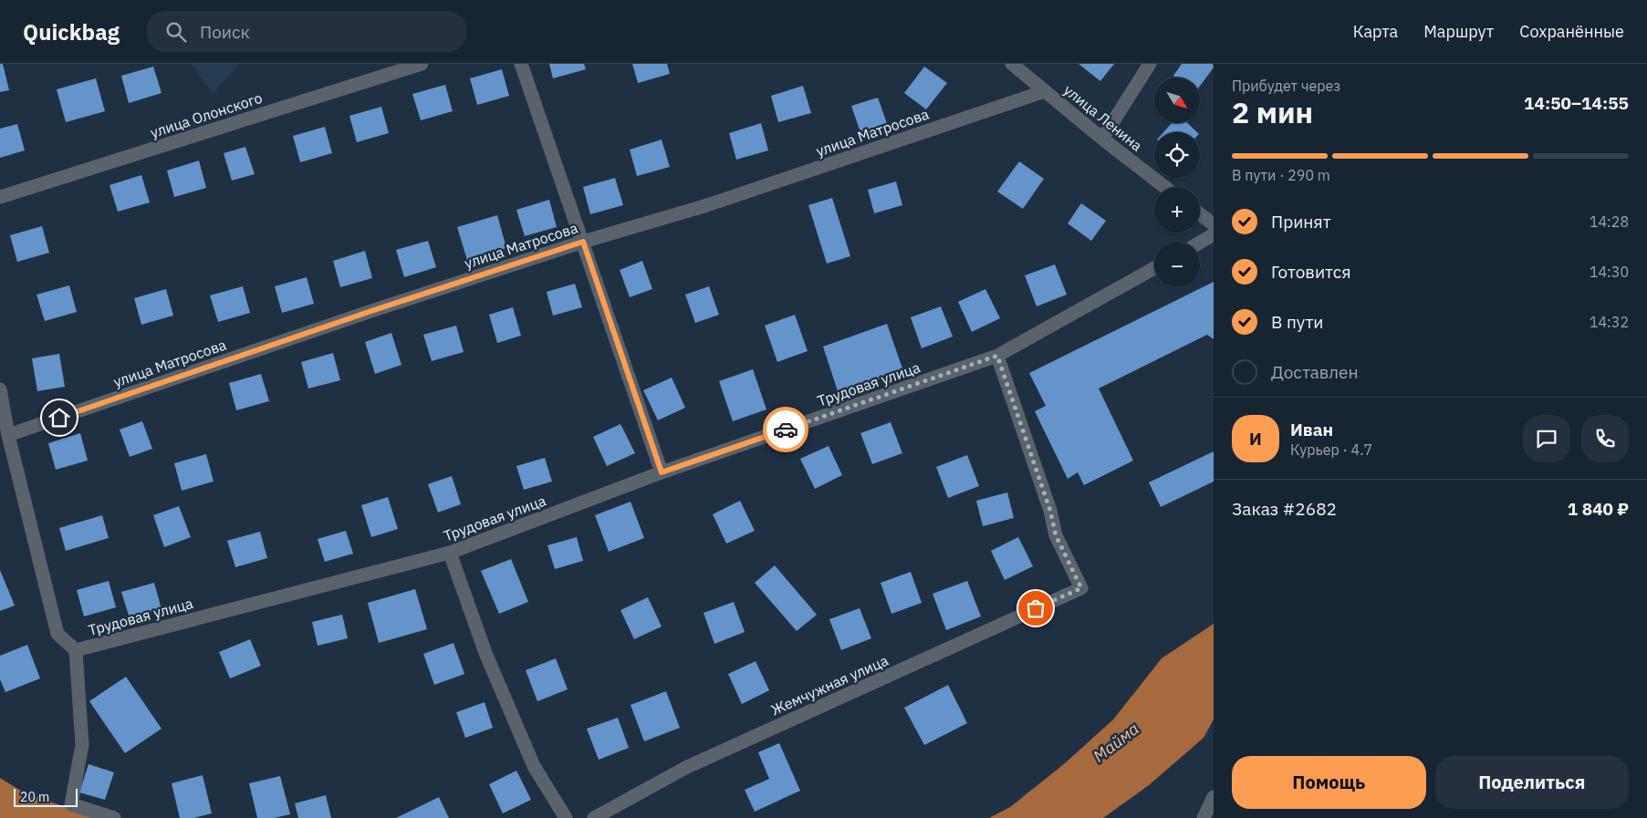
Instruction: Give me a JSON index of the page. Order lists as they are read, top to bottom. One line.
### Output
{"streets":{"street":["улица Олонского","улица Ленина","улица Матросова","Трудовая улица","Жемчужная улица"]},"crossings":[["улица Ленина","улица Матросова"],["улица Матросова","Трудовая улица"],["Трудовая улица","Жемчужная улица"]],"water":["Майма"],"scale_bar":"20 m","north":"bottom right","page":{"header":"Quickbag","search":"Поиск","nav":["Карта","Маршрут","Сохранённые"],"heading":["2 мин","Прибудет через","14:50–14:55"],"panel":["Иван","Курьер · 4.7","Заказ #2682","1 840 ₽"],"map_buttons":["+","−"],"bar":"В пути · 290 m","list":[["Принят","14:28"],["Готовится","14:30"],["В пути","14:32"],"Доставлен"],"round":"И","buttons":["Помощь","Поделиться"],"scale":"20 m"}}
